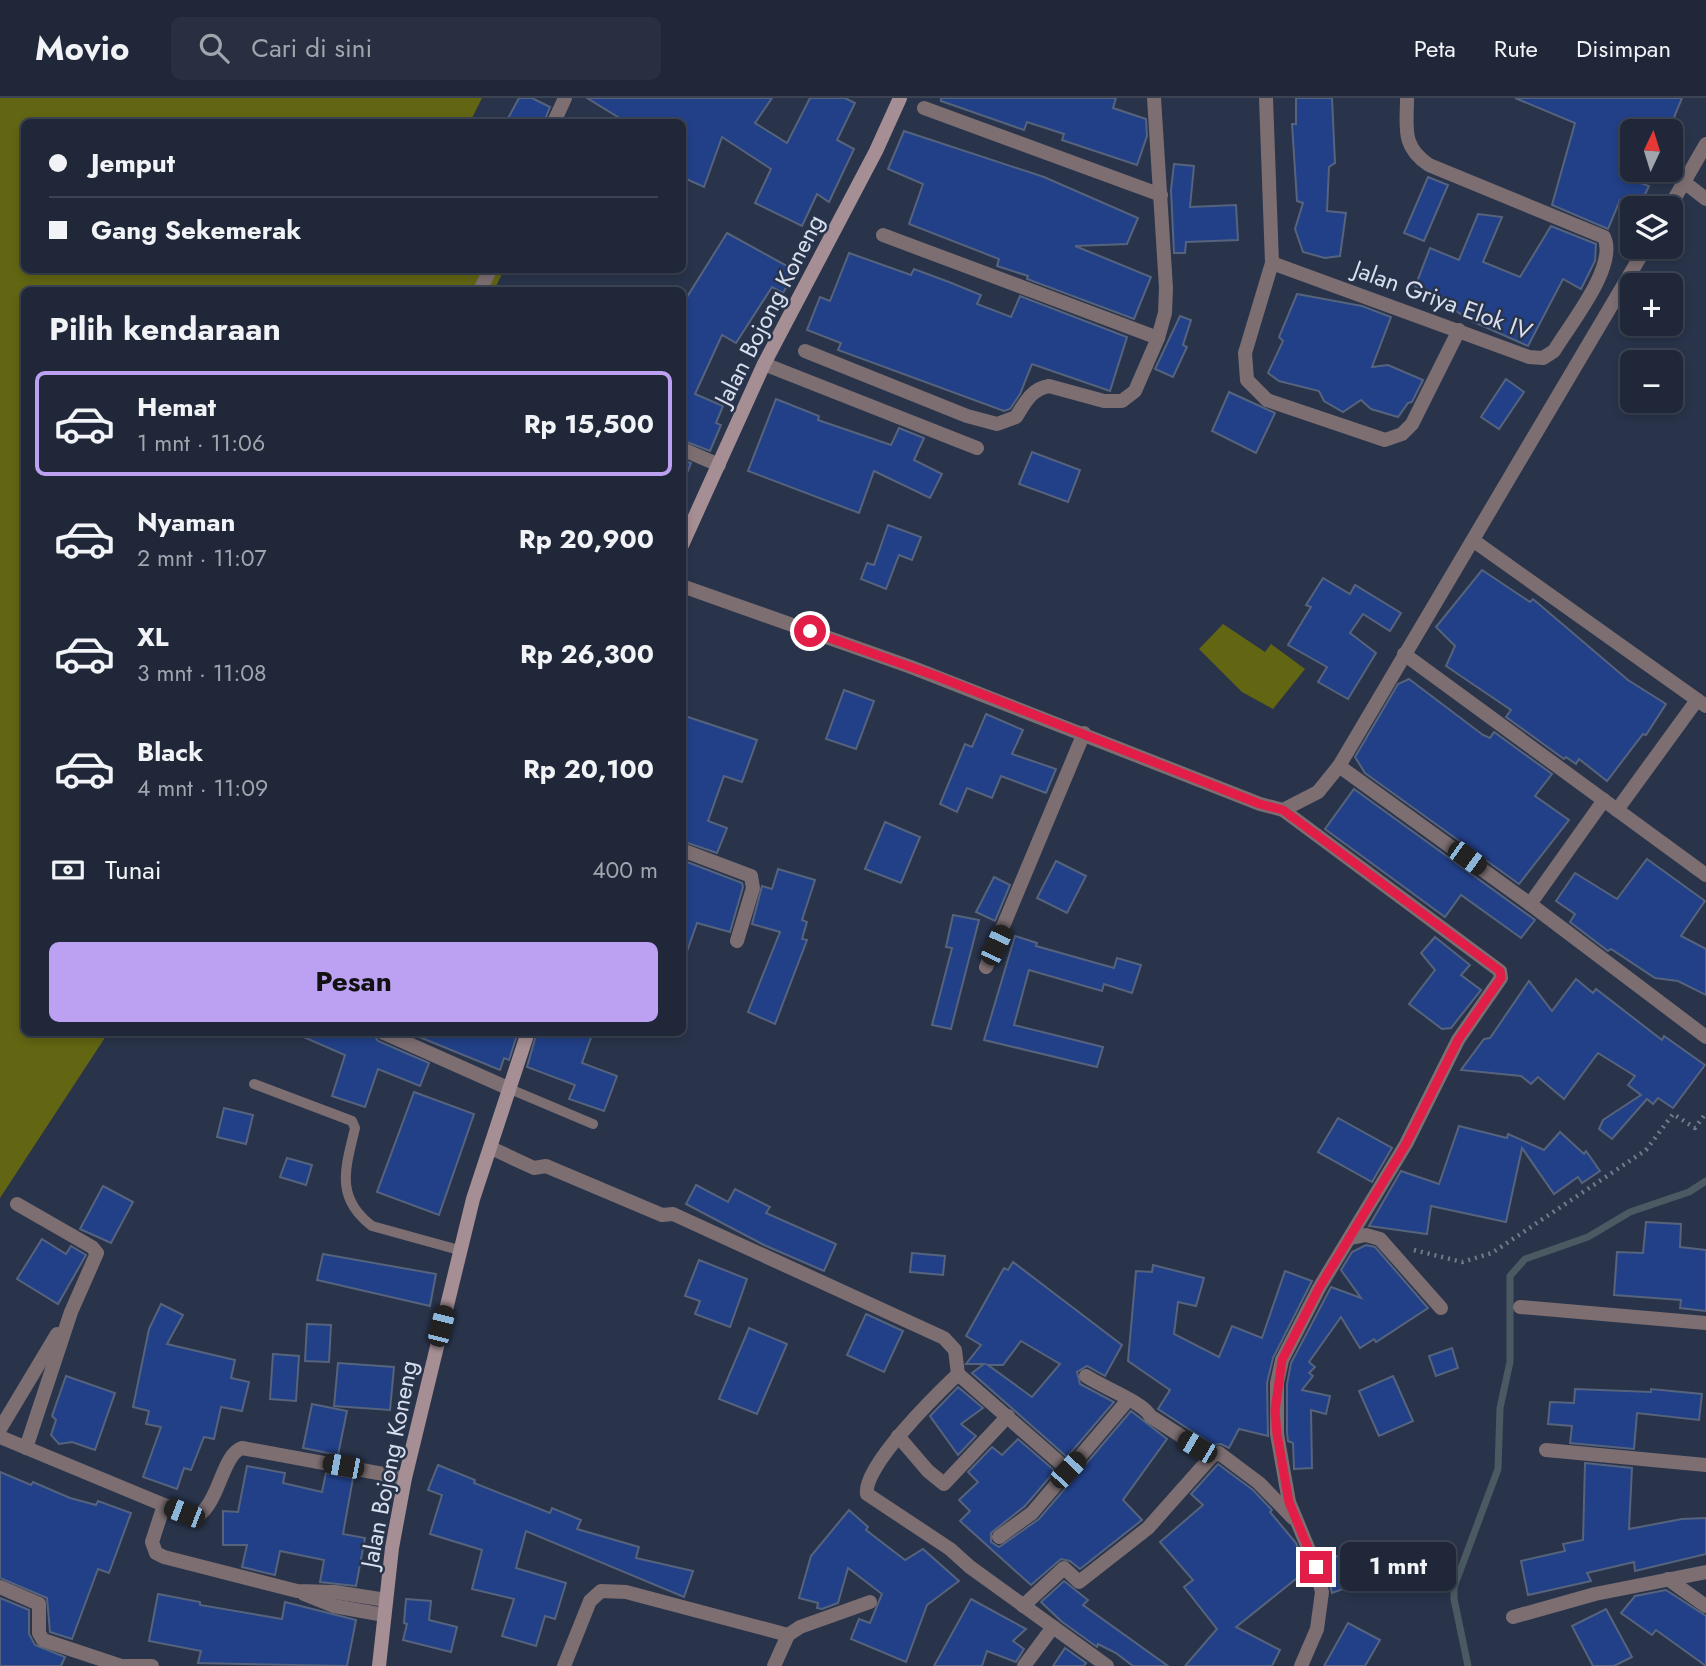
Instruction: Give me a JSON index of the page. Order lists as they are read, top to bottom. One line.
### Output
{"streets":{"street":["Jalan Griya Elok IV","Jalan Bojong Koneng"]},"north":"top","page":{"header":"Movio","search":"Cari di sini","nav":["Peta","Rute","Disimpan"],"map_buttons":["+","−"],"banner":["Jemput","Gang Sekemerak"],"heading":"Pilih kendaraan","list":[{"name":"Hemat","note":"1 mnt · 11:06","value":"Rp 15,500"},{"name":"Nyaman","note":"2 mnt · 11:07","value":"Rp 20,900"},{"name":"XL","note":"3 mnt · 11:08","value":"Rp 26,300"},{"name":"Black","note":"4 mnt · 11:09","value":"Rp 20,100"}],"pay":["Tunai","400 m"],"buttons":"Pesan","bubble":"1 mnt"}}
